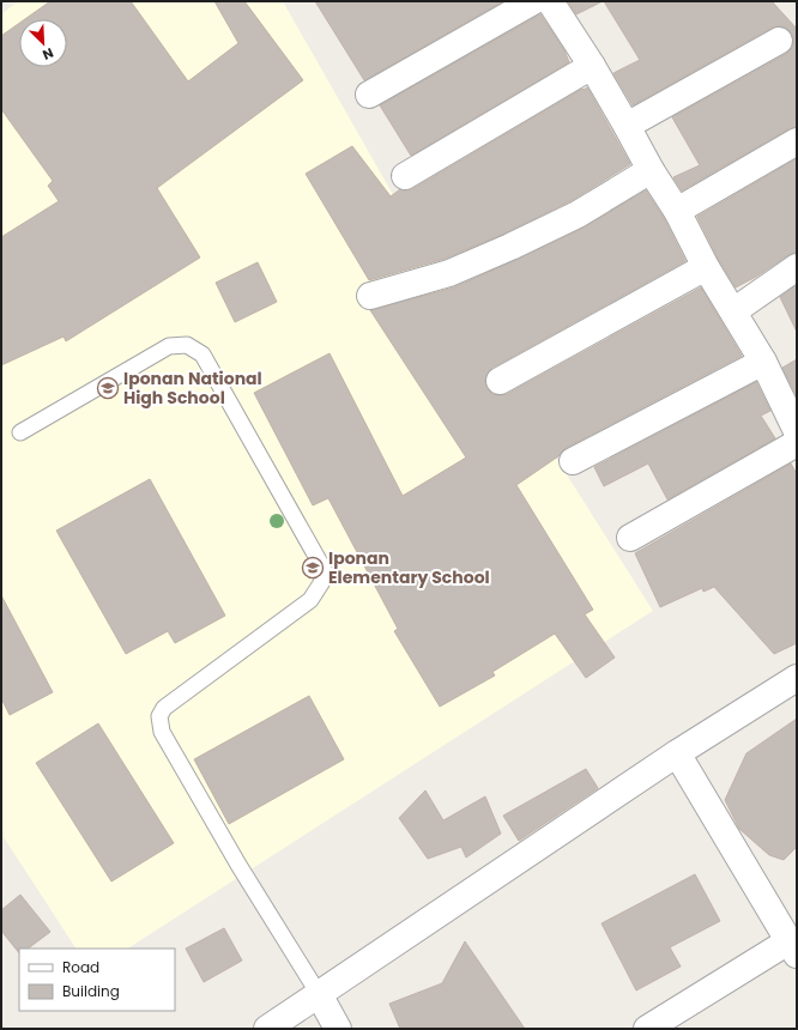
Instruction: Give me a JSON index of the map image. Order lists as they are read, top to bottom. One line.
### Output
{"places":{"school or university":["Iponan National High School","Iponan Elementary School"]},"legend":["Road","Building"],"north":"bottom right"}
